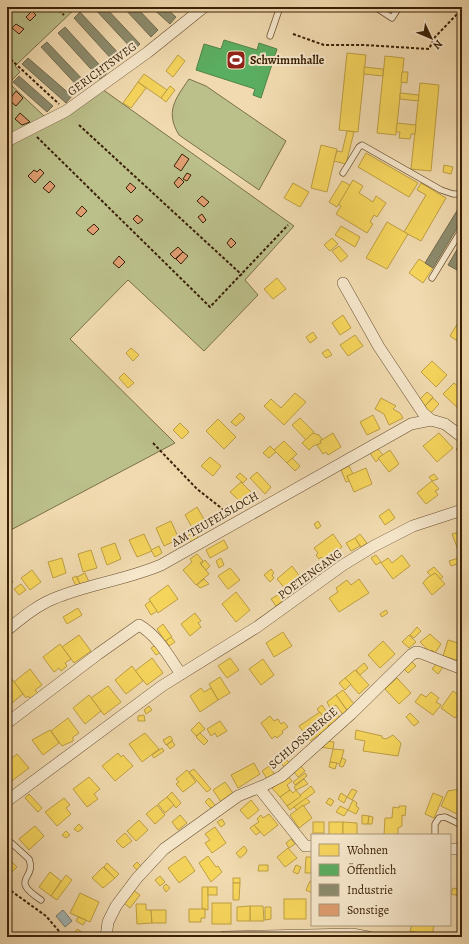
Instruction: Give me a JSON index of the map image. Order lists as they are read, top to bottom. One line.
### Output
{"streets":{"street":["GERICHTSWEG","AM TEUFELSLOCH","POETENGANG","SCHLOSSBERGE"]},"places":{"sports":["Schwimmhalle"]},"legend":["Wohnen","Öffentlich","Industrie","Sonstige"],"north":"bottom right"}
